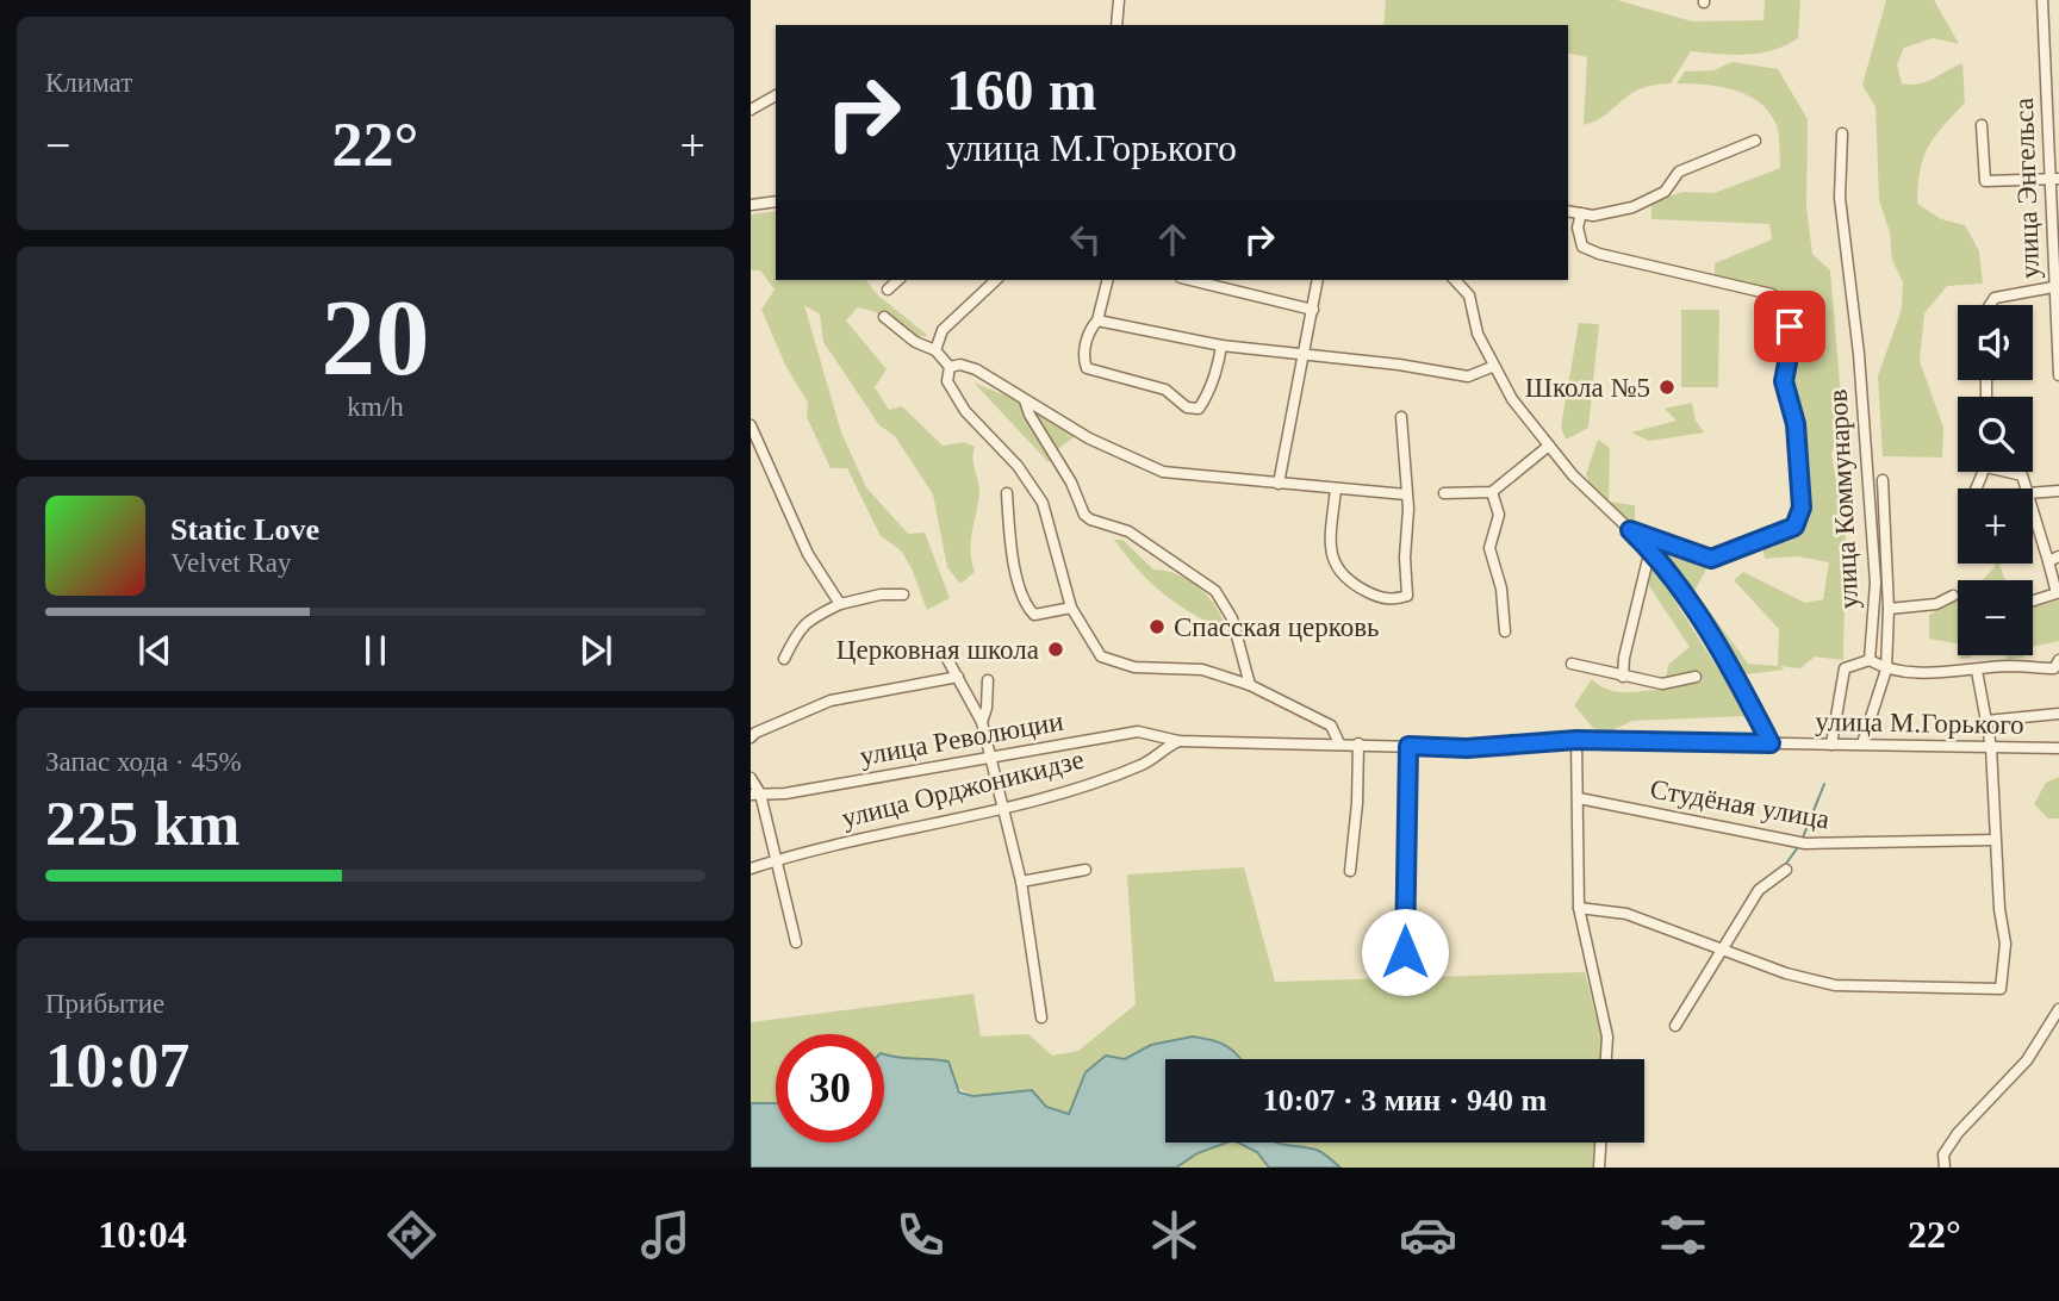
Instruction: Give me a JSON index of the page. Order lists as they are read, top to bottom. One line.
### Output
{"streets":{"street":["улица Энгельса","улица Коммунаров","улица М.Горького","улица Революции","улица Орджоникидзе","Студёная улица"]},"crossings":[["улица Коммунаров","улица М.Горького"],["улица М.Горького","улица Революции"],["улица М.Горького","улица Орджоникидзе"],["улица Революции","улица Орджоникидзе"]],"places":["Школа №5","Спасская церковь","Церковная школа"],"page":{"tile":["Климат",["20","km/h"],["Запас хода · 45%","225 km"],["Прибытие","10:07"]],"turn":["160 m","улица М.Горького"],"heat":["−","22°","+"],"map_buttons":["+","−"],"song":["Static Love","Velvet Ray"],"limit":"30","trip":"10:07 · 3 мин · 940 m","tabs":["10:04","22°"]}}
